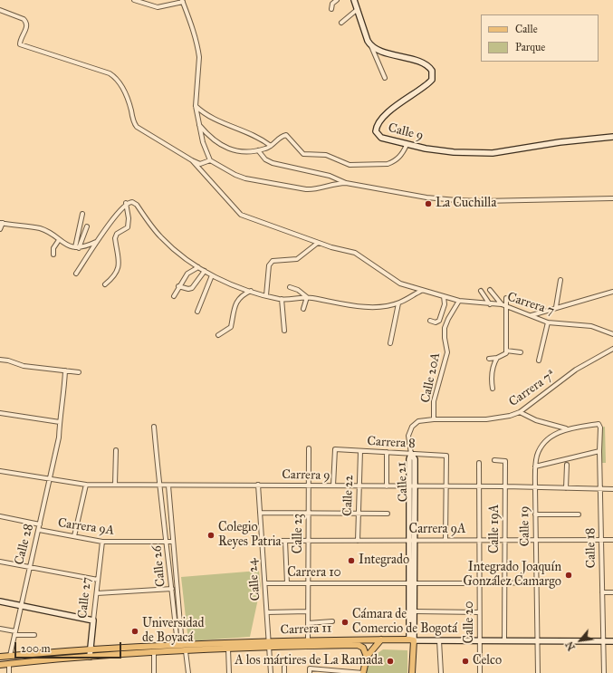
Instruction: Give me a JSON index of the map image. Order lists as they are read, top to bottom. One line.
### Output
{"streets":{"main road":["Calle 21","Carrera 11"],"street":["Calle 9","Carrera 7","Calle 20A","Carrera 7ª","Carrera 8","Carrera 9","Calle 22","Calle 19","Carrera 9A","Calle 19A","Calle 23","Calle 28","Calle 18","Calle 26","Carrera 10","Calle 24","Calle 27","Calle 20"]},"crossings":[["Carrera 7","Calle 20A"],["Calle 20A","Carrera 7ª"],["Carrera 7ª","Carrera 8"],["Carrera 7ª","Calle 21"],["Carrera 8","Carrera 9"],["Carrera 8","Calle 21"],["Carrera 8","Calle 22"],["Carrera 9","Calle 21"],["Carrera 9","Calle 22"],["Carrera 9","Calle 19"],["Carrera 9","Calle 19A"],["Carrera 9","Calle 23"],["Carrera 9","Calle 28"],["Carrera 9","Calle 18"],["Carrera 9","Calle 26"],["Carrera 9","Calle 24"],["Carrera 9","Calle 20"],["Calle 21","Carrera 9A"],["Calle 21","Carrera 10"],["Calle 21","Carrera 11"],["Calle 22","Carrera 9A"],["Calle 19","Carrera 9A"],["Calle 19","Carrera 10"],["Calle 19","Carrera 11"],["Carrera 9A","Calle 19A"],["Carrera 9A","Calle 23"],["Carrera 9A","Calle 28"],["Carrera 9A","Calle 18"],["Carrera 9A","Calle 26"],["Carrera 9A","Calle 24"],["Carrera 9A","Calle 27"],["Carrera 9A","Calle 20"],["Calle 19A","Carrera 10"],["Calle 19A","Carrera 11"],["Calle 23","Carrera 10"],["Calle 23","Carrera 11"],["Calle 28","Carrera 11"],["Calle 18","Carrera 11"],["Calle 26","Carrera 11"],["Carrera 10","Calle 24"],["Carrera 10","Calle 20"],["Calle 24","Carrera 11"],["Calle 27","Carrera 11"],["Calle 20","Carrera 11"]],"places":["La Cuchilla","Colegio Reyes Patria","Integrado","Integrado Joaquín González Camargo","Cámara de Comercio de Bogotá","Universidad de Boyacá","A los mártires de La Ramada","Celco"],"legend":["Calle","Parque"],"scale_bar":"200 m","north":"bottom left"}
